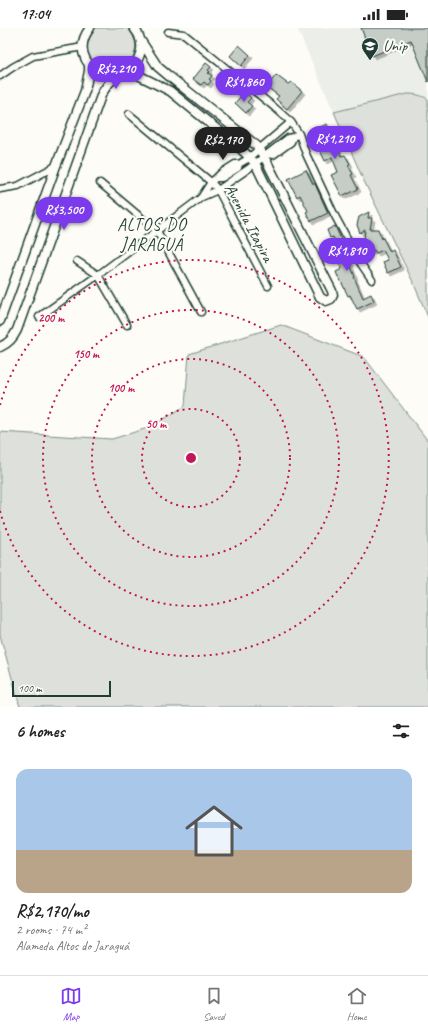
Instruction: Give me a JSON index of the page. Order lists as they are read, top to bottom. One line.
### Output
{"streets":{"street":["Avenida Itapira"]},"districts":["ALTOS DO JARAGUÁ"],"places":{"school or university":["Unip"]},"scale_bar":"100 m","page":{"status":"17:04","price":["R$2,210","R$1,860","R$1,210","R$2,170","R$3,500","R$1,810"],"scale":"100 m","heading":"6 homes","list":[{"name":"R$2,170/mo","note":"2 rooms · 74 m² · Alameda Altos do Jaraguá"}],"tabs":["Map","Saved","Home"]},"rings":["200 m","150 m","100 m","50 m"]}
